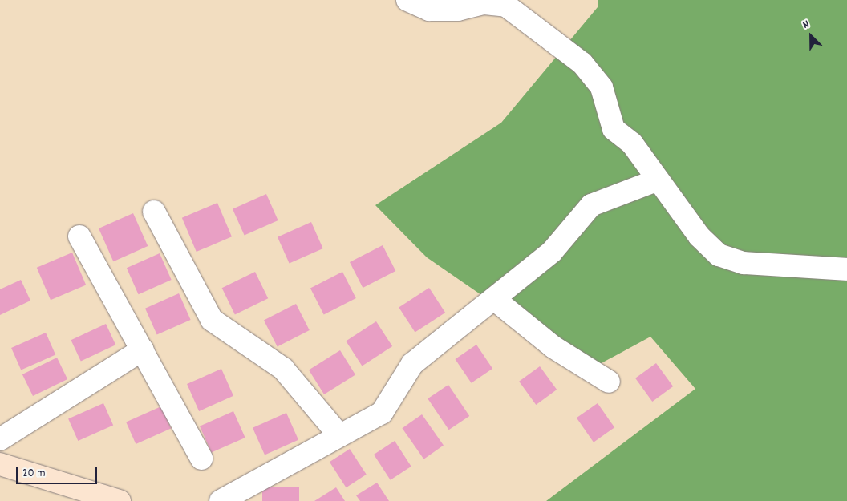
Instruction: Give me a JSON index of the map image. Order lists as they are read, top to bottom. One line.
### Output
{"scale_bar":"20 m","north":"top left"}
